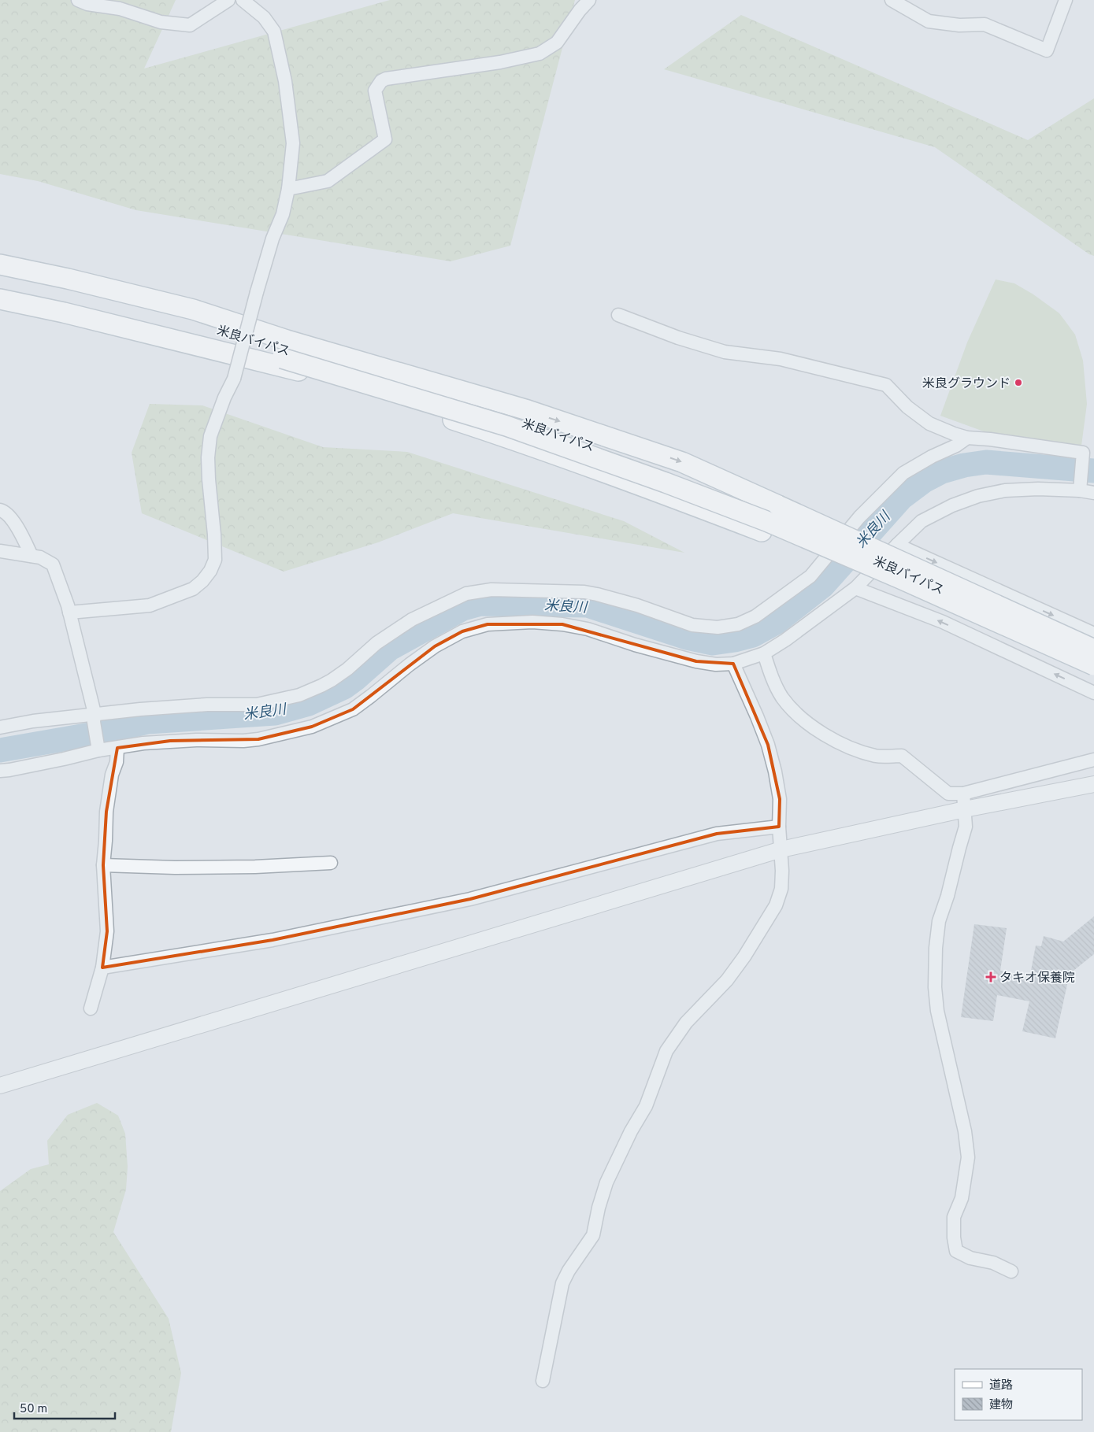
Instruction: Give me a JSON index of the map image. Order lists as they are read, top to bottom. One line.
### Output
{"streets":{"main road":["米良バイパス"]},"water":["米良川"],"places":{"other":["米良グラウンド"],"health":["タキオ保養院"]},"legend":["道路","建物"],"scale_bar":"50 m"}
